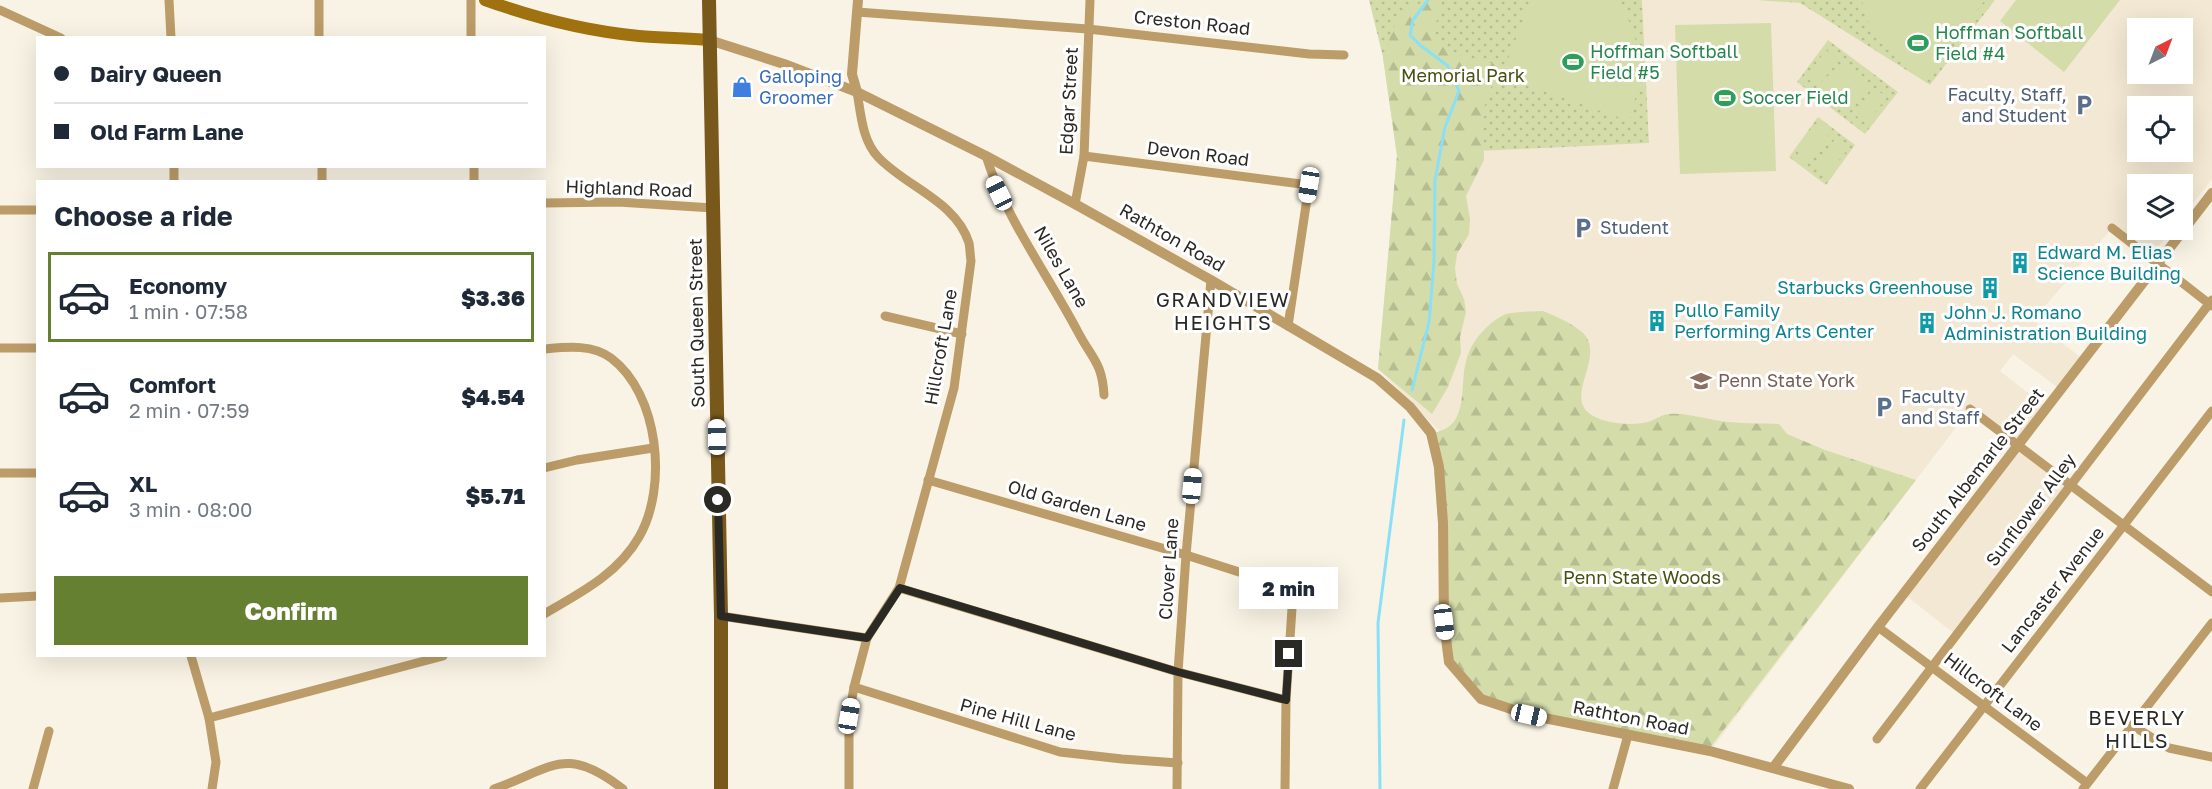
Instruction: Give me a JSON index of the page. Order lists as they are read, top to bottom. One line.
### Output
{"streets":{"main road":["Rathton Road","South Queen Street"],"street":["Creston Road","Edgar Street","Devon Road","Highland Road","Niles Lane","Hillcroft Lane","South Albemarle Street","Old Garden Lane","Sunflower Alley","Clover Lane","Lancaster Avenue","Pine Hill Lane"]},"crossings":[["Creston Road","Edgar Street"],["Edgar Street","Devon Road"],["Edgar Street","Rathton Road"],["Devon Road","Rathton Road"],["Highland Road","South Queen Street"],["Rathton Road","Niles Lane"],["Rathton Road","South Queen Street"],["Rathton Road","Hillcroft Lane"],["Rathton Road","South Albemarle Street"],["Rathton Road","Clover Lane"],["Hillcroft Lane","South Albemarle Street"],["Hillcroft Lane","Old Garden Lane"],["Hillcroft Lane","Sunflower Alley"],["Hillcroft Lane","Lancaster Avenue"],["Hillcroft Lane","Pine Hill Lane"],["Old Garden Lane","Clover Lane"],["Clover Lane","Pine Hill Lane"]],"districts":["GRANDVIEW HEIGHTS","BEVERLY HILLS"],"parks":["Memorial Park","Penn State Woods"],"places":{"sports":["Hoffman Softball Field #4","Hoffman Softball Field #5","Soccer Field"],"shop":["Galloping Groomer"],"parking":["Faculty, Staff, and Student","Student","Faculty and Staff"],"building":["Edward M. Elias Science Building","Starbucks Greenhouse","Pullo Family Performing Arts Center","John J. Romano Administration Building"],"school or university":["Penn State York"]},"north":"top right","page":{"banner":["Dairy Queen","Old Farm Lane"],"heading":"Choose a ride","list":[{"name":"Economy","note":"1 min · 07:58","value":"$3.36"},{"name":"Comfort","note":"2 min · 07:59","value":"$4.54"},{"name":"XL","note":"3 min · 08:00","value":"$5.71"}],"buttons":"Confirm","bubble":"2 min"}}
